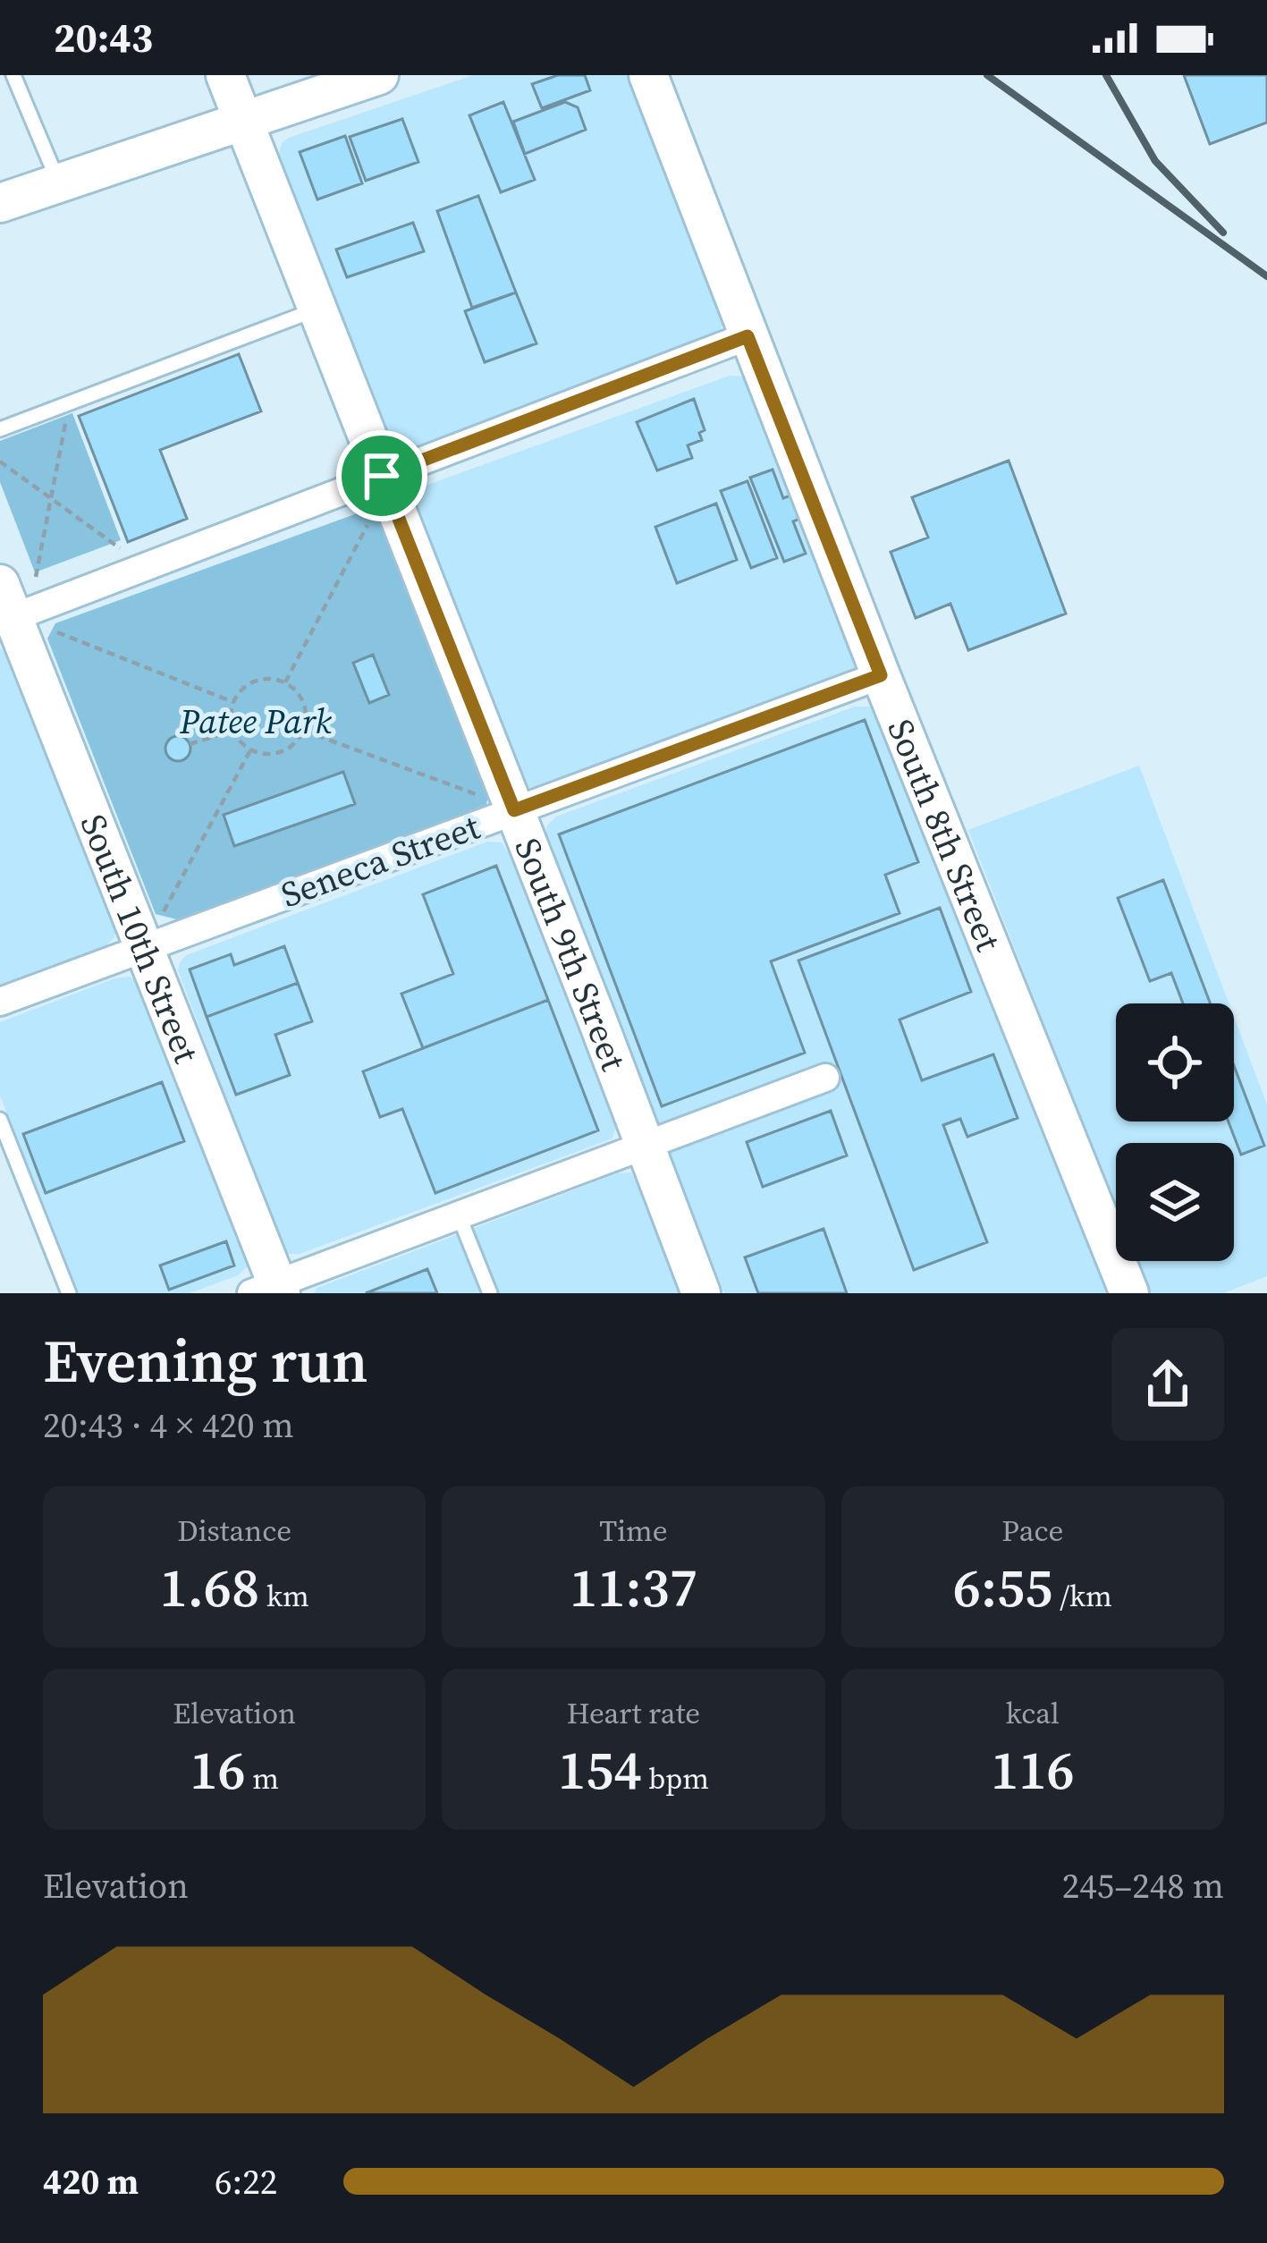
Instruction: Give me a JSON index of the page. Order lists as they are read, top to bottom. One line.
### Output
{"streets":{"main road":["South 8th Street","South 10th Street","South 9th Street"],"street":["Seneca Street"]},"crossings":[["South 8th Street","Seneca Street"],["Seneca Street","South 10th Street"],["Seneca Street","South 9th Street"]],"parks":["Patee Park"],"page":{"status":"20:43","heading":["Evening run","20:43 · 4 × 420 m"],"stats":[["Distance","1.68 km"],["Time","11:37"],["Pace","6:55 /km"],["Elevation","16 m"],["Heart rate","154 bpm"],["kcal","116"]],"chart":["Elevation","245–248 m"],"list":[{"name":"420 m","note":"6:22"}]}}
